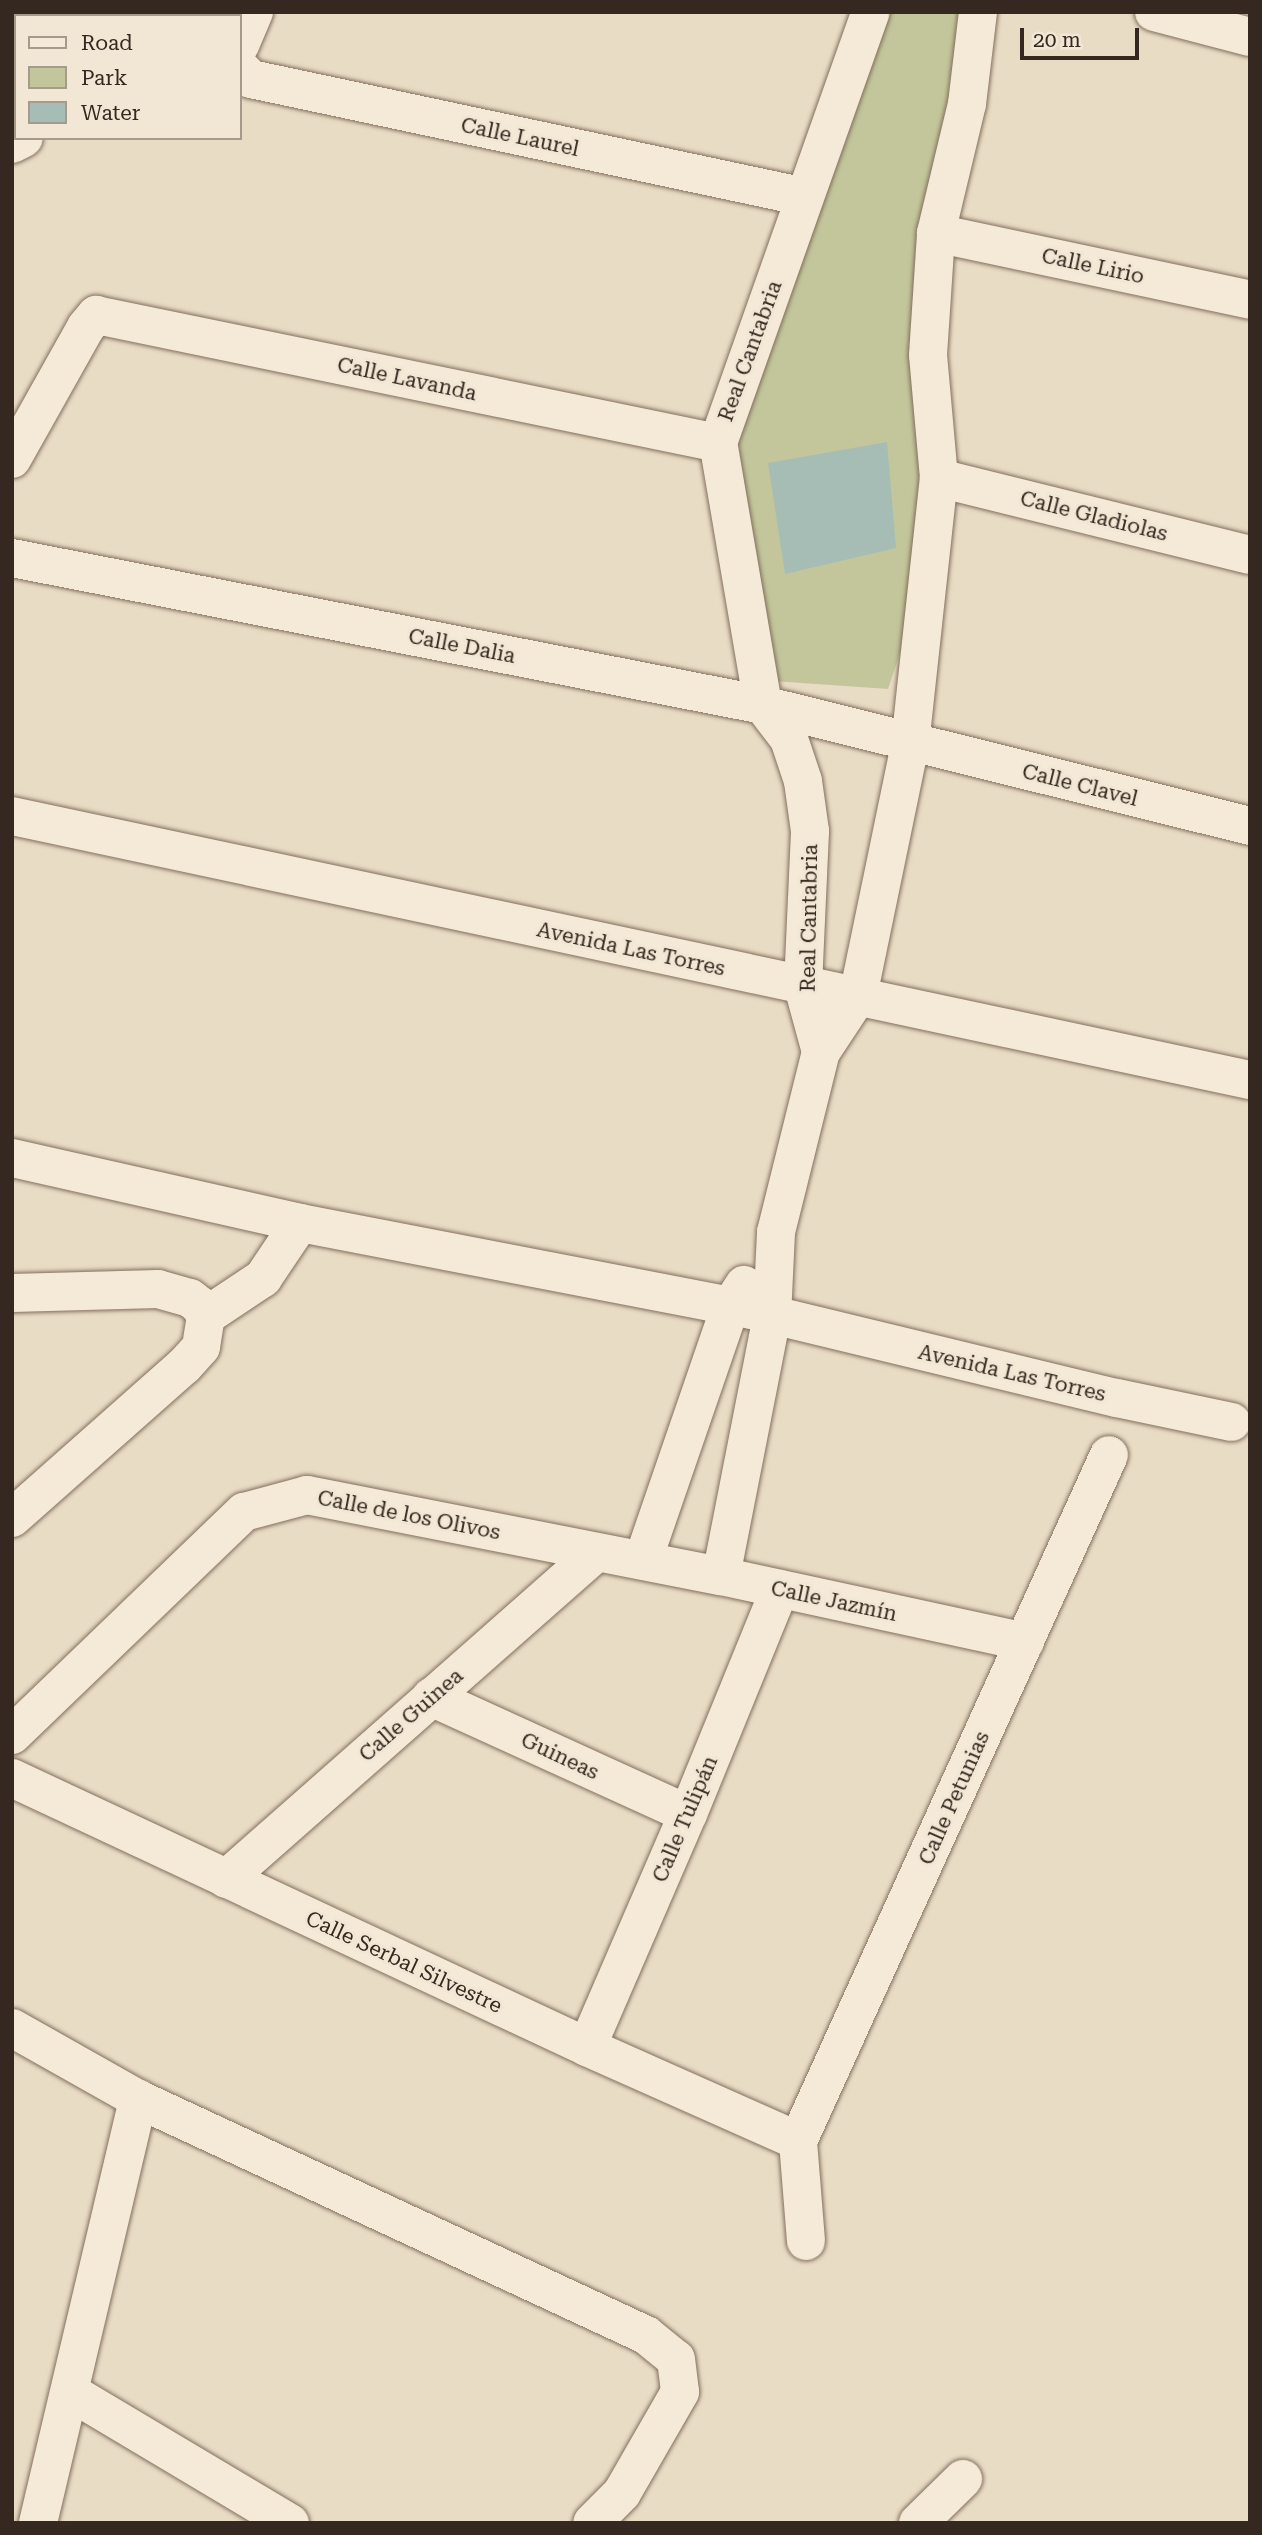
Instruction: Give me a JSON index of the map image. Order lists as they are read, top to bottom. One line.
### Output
{"streets":{"street":["Calle Laurel","Calle Lirio","Real Cantabria","Calle Lavanda","Calle Gladiolas","Calle Dalia","Calle Clavel","Avenida Las Torres","Calle de los Olivos","Calle Jazmín","Calle Guinea","Guineas","Calle Petunias","Calle Tulipán","Calle Serbal Silvestre"]},"crossings":[["Calle Laurel","Real Cantabria"],["Real Cantabria","Calle Lavanda"],["Real Cantabria","Calle Dalia"],["Real Cantabria","Avenida Las Torres"],["Calle Dalia","Calle Clavel"],["Calle de los Olivos","Calle Jazmín"],["Calle de los Olivos","Calle Guinea"],["Calle Jazmín","Calle Petunias"],["Calle Jazmín","Calle Tulipán"],["Calle Guinea","Guineas"],["Calle Guinea","Calle Serbal Silvestre"],["Guineas","Calle Tulipán"],["Calle Petunias","Calle Serbal Silvestre"],["Calle Tulipán","Calle Serbal Silvestre"]],"legend":["Road","Park","Water"],"scale_bar":"20 m"}
